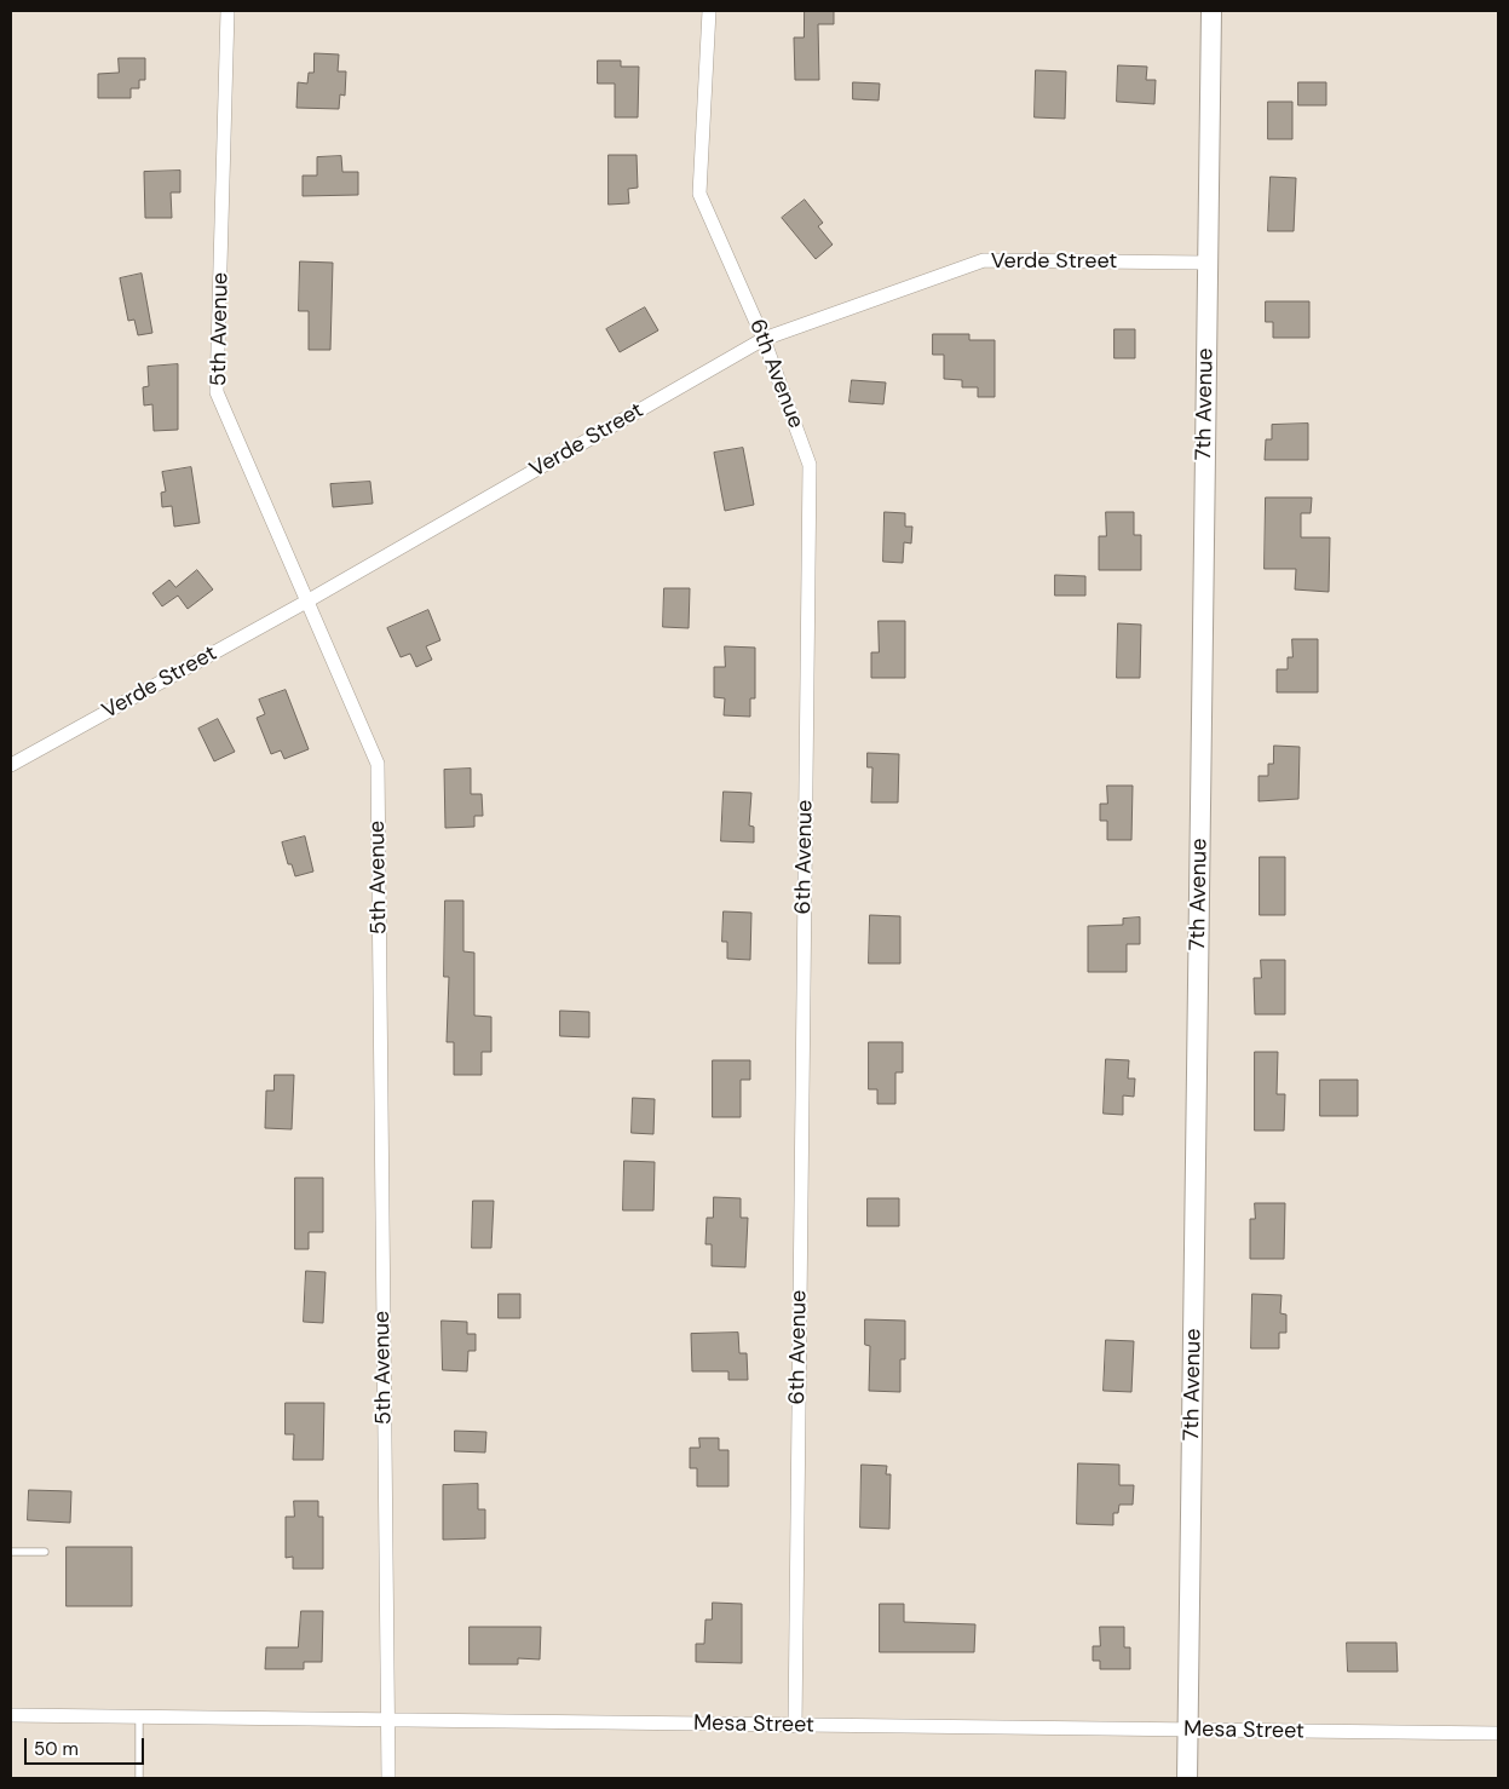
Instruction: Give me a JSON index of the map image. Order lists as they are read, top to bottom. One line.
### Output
{"streets":{"street":["Verde Street","5th Avenue","6th Avenue","7th Avenue","Mesa Street"]},"crossings":[["Verde Street","5th Avenue"],["Verde Street","6th Avenue"],["Verde Street","7th Avenue"],["5th Avenue","Mesa Street"],["6th Avenue","Mesa Street"],["7th Avenue","Mesa Street"]],"scale_bar":"50 m"}
